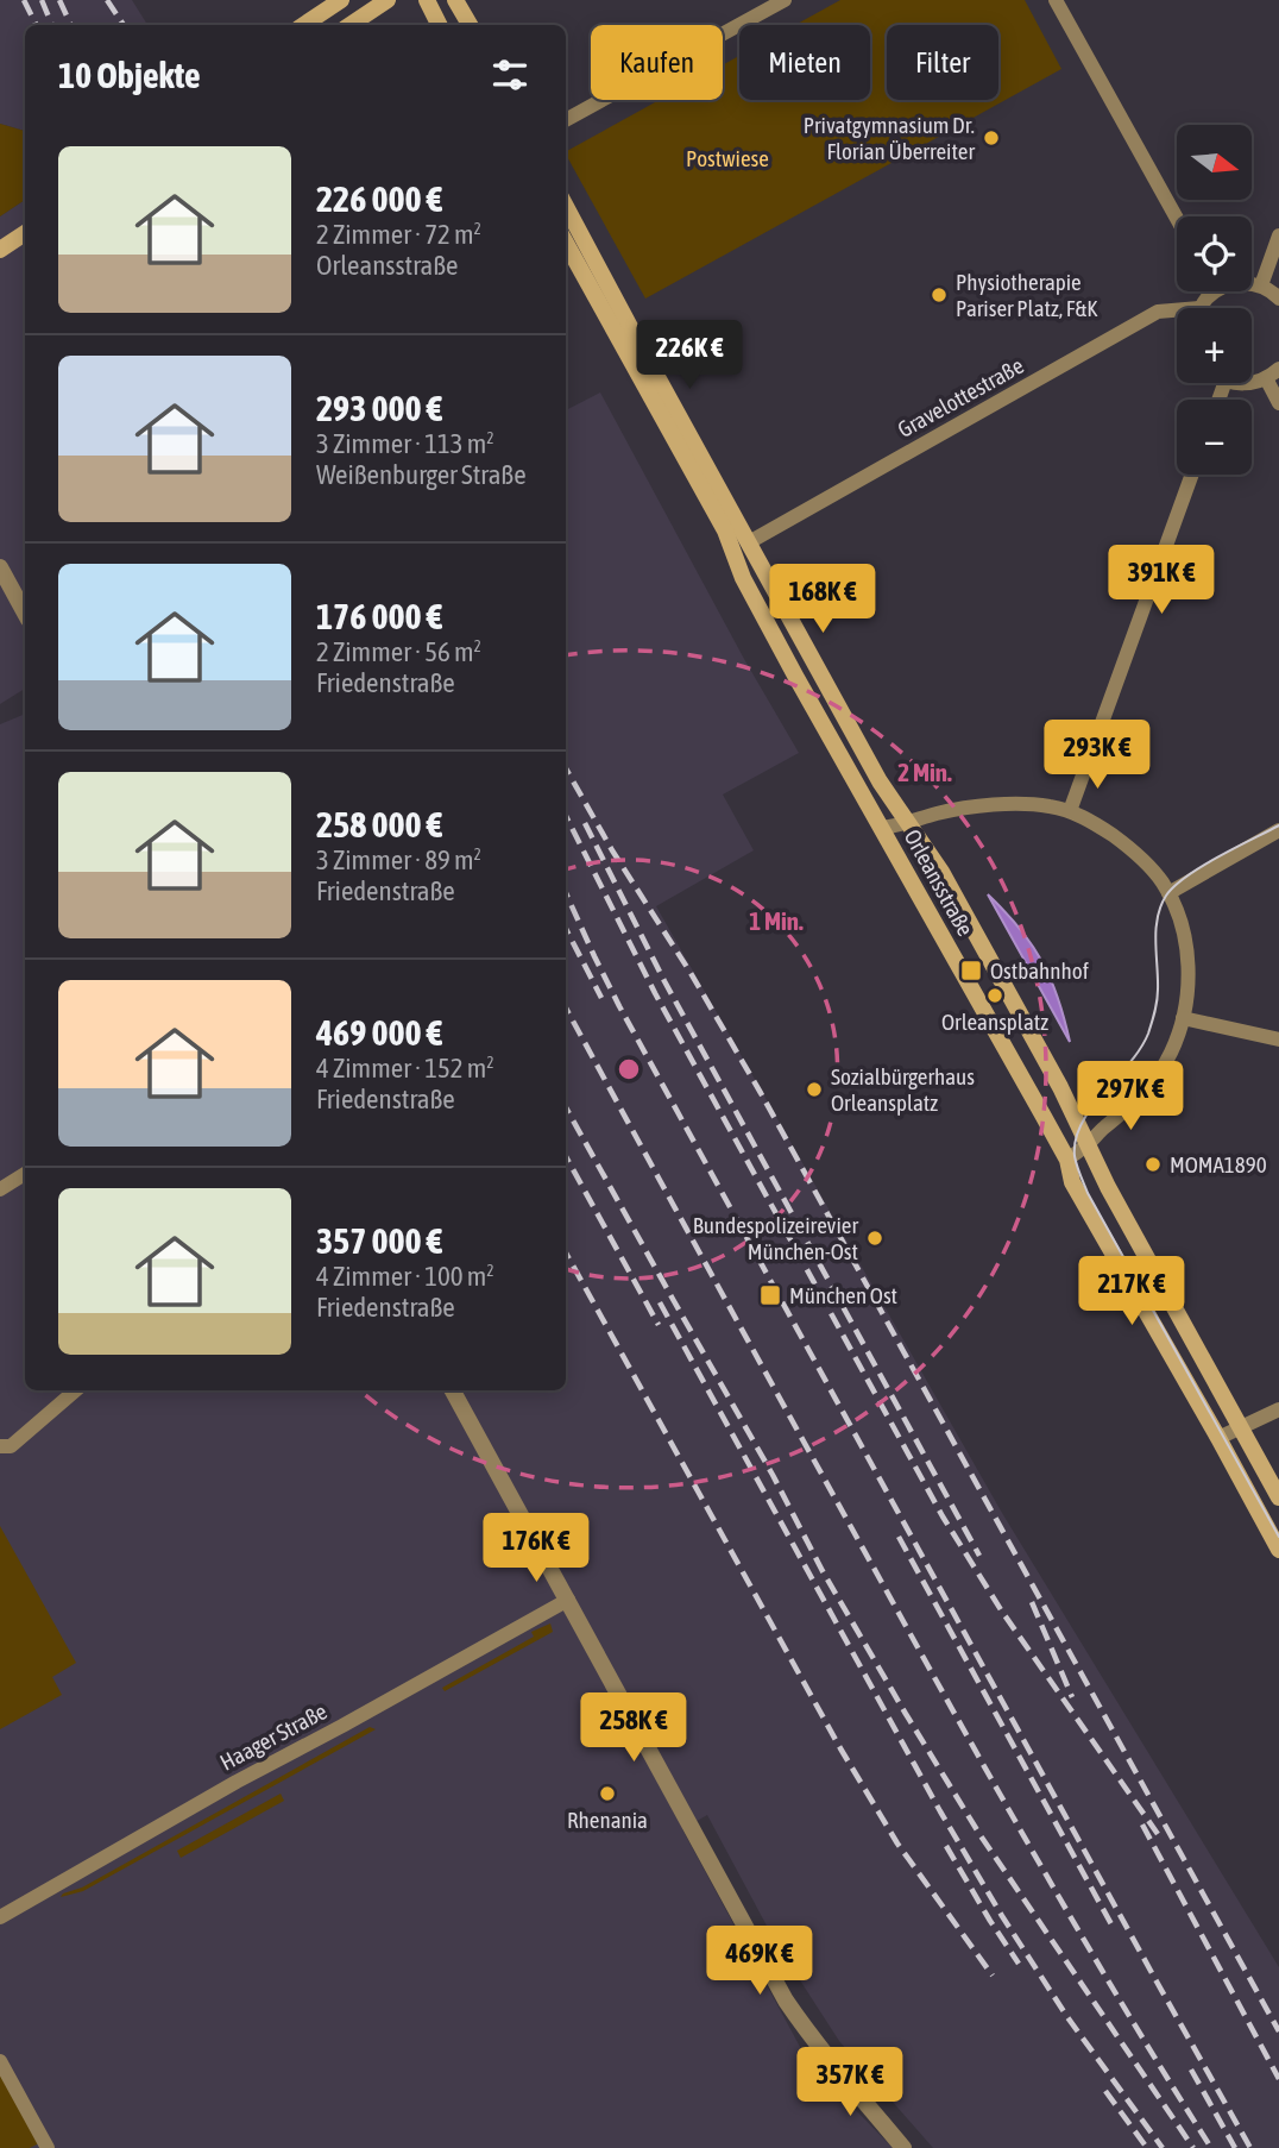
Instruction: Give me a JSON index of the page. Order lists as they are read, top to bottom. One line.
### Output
{"streets":{"main road":["Orleansstraße"],"street":["Gravelottestraße","Haager Straße"]},"crossings":[["Gravelottestraße","Orleansstraße"]],"parks":["Postwiese"],"places":{"other":["Privatgymnasium Dr. Florian Überreiter","Physiotherapie Pariser Platz, F&K","Orleansplatz","Sozialbürgerhaus Orleansplatz","MOMA1890","Bundespolizeirevier München-Ost","Rhenania"],"transit":["Ostbahnhof","München Ost"]},"north":"right","page":{"chip":["Kaufen","Mieten","Filter"],"heading":"10 Objekte","map_buttons":["+","−"],"list":[{"name":"226 000 €","note":"2 Zimmer · 72 m² · Orleansstraße"},{"name":"293 000 €","note":"3 Zimmer · 113 m² · Weißenburger Straße"},{"name":"176 000 €","note":"2 Zimmer · 56 m² · Friedenstraße"},{"name":"258 000 €","note":"3 Zimmer · 89 m² · Friedenstraße"},{"name":"469 000 €","note":"4 Zimmer · 152 m² · Friedenstraße"},{"name":"357 000 €","note":"4 Zimmer · 100 m² · Friedenstraße"}],"price":["226K €","391K €","168K €","293K €","297K €","217K €","176K €","258K €","469K €","357K €"]},"rings":["2 Min.","1 Min."]}
